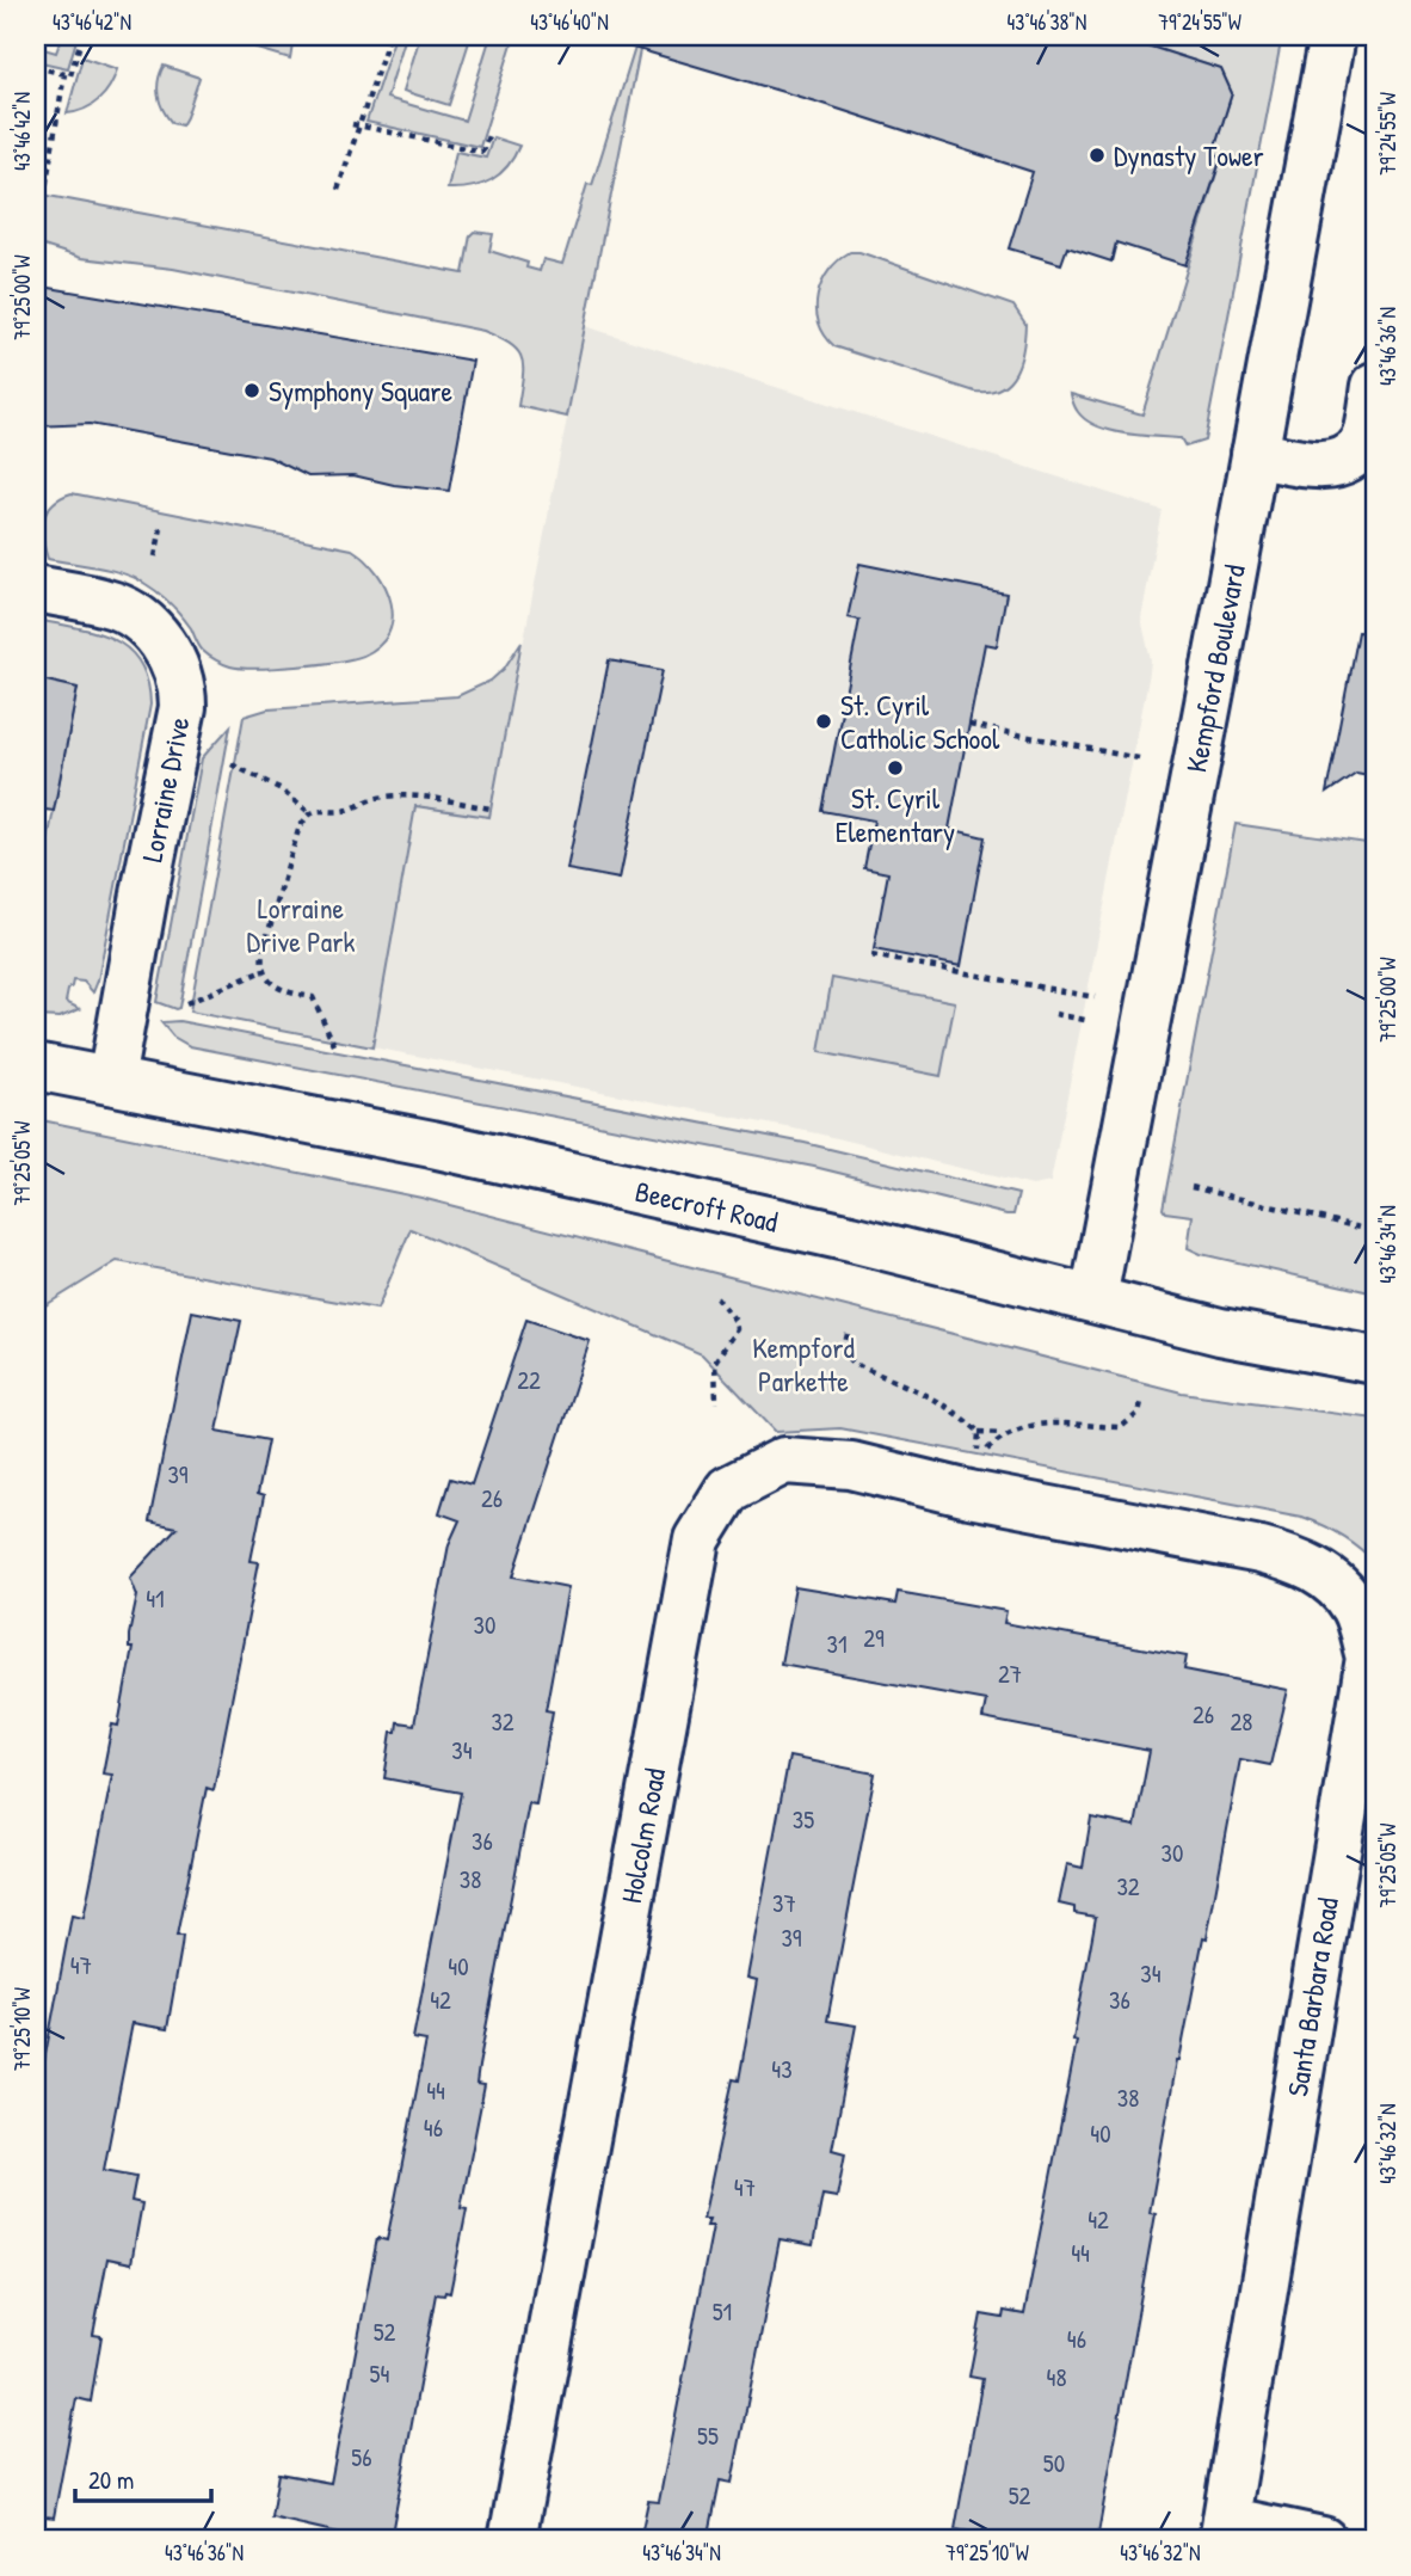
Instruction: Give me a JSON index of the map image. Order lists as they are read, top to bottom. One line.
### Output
{"streets":{"street":["Kempford Boulevard","Lorraine Drive","Beecroft Road","Holcolm Road","Santa Barbara Road"]},"crossings":[["Kempford Boulevard","Beecroft Road"],["Lorraine Drive","Beecroft Road"],["Holcolm Road","Santa Barbara Road"]],"parks":["Lorraine Drive Park","Kempford Parkette"],"places":["Dynasty Tower","Symphony Square","St. Cyril Catholic School","St. Cyril Elementary"],"house_numbers":["22","39","26","41","30","29","31","27","26","32","28","34","35","36","30","38","32","37","39","47","40","34","42","36","43","44","38","46","40","47","42","44","51","52","46","54","48","55","56","50","52"],"scale_bar":"20 m","coordinates":["43°46'42\"N","43°46'40\"N","43°46'38\"N","79°24'55\"W","79°25'00\"W","43°46'36\"N","79°25'05\"W","43°46'34\"N","79°25'10\"W","43°46'32\"N"]}
